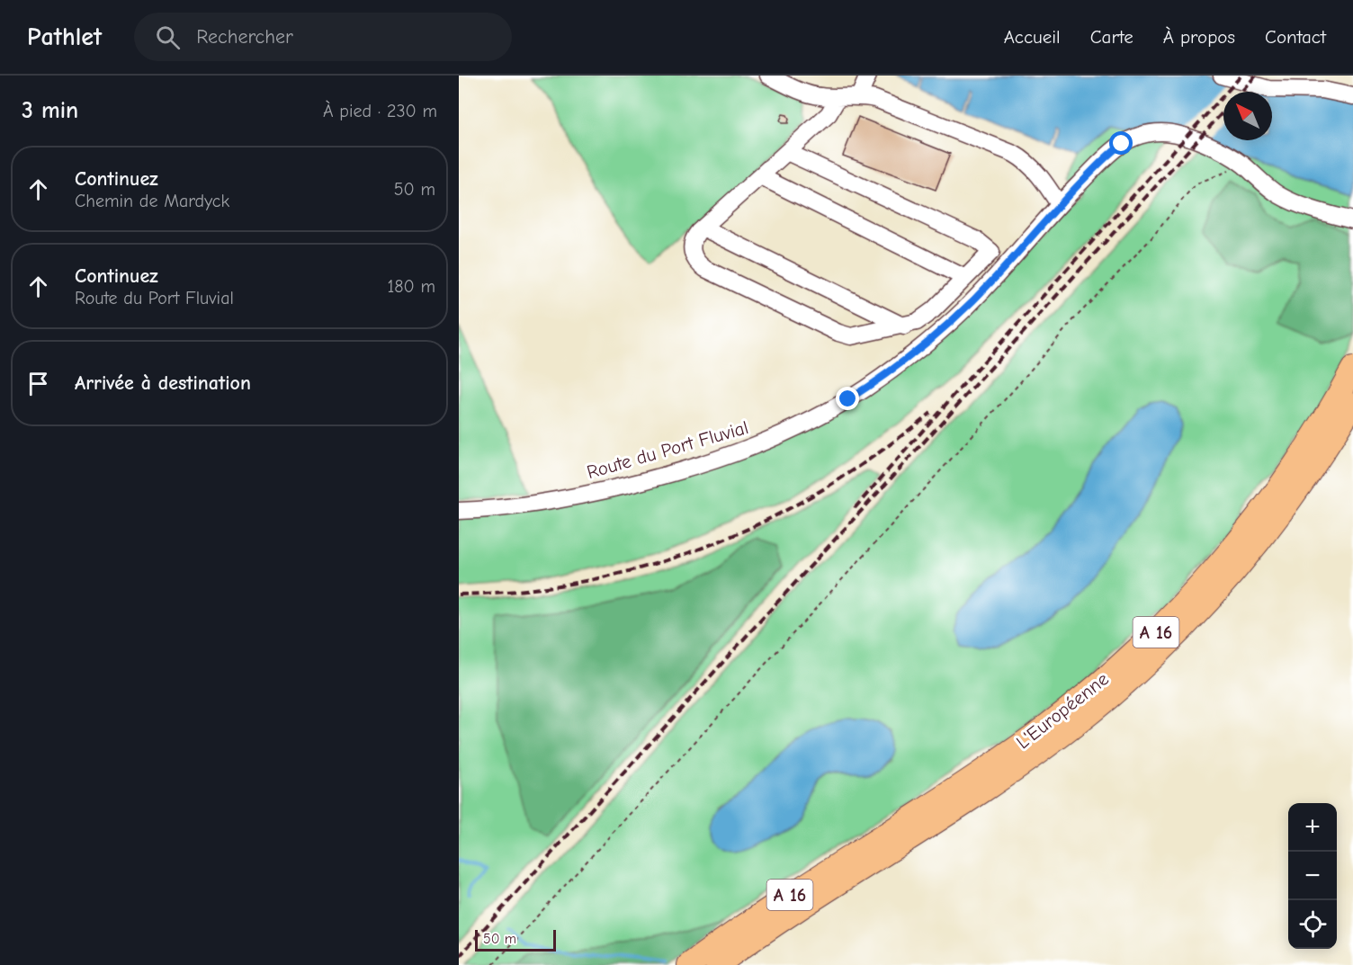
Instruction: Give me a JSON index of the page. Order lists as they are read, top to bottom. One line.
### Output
{"streets":{"highway":["A 16","L'Européenne"],"street":["Route du Port Fluvial"]},"scale_bar":"50 m","north":"top left","page":{"header":"Pathlet","search":"Rechercher","nav":["Accueil","Carte","À propos","Contact"],"heading":["3 min","À pied · 230 m"],"list":[["Continuez","Chemin de Mardyck","50 m"],["Continuez","Route du Port Fluvial","180 m"],"Arrivée à destination"],"map_buttons":["+","−"],"scale":"50 m"}}
